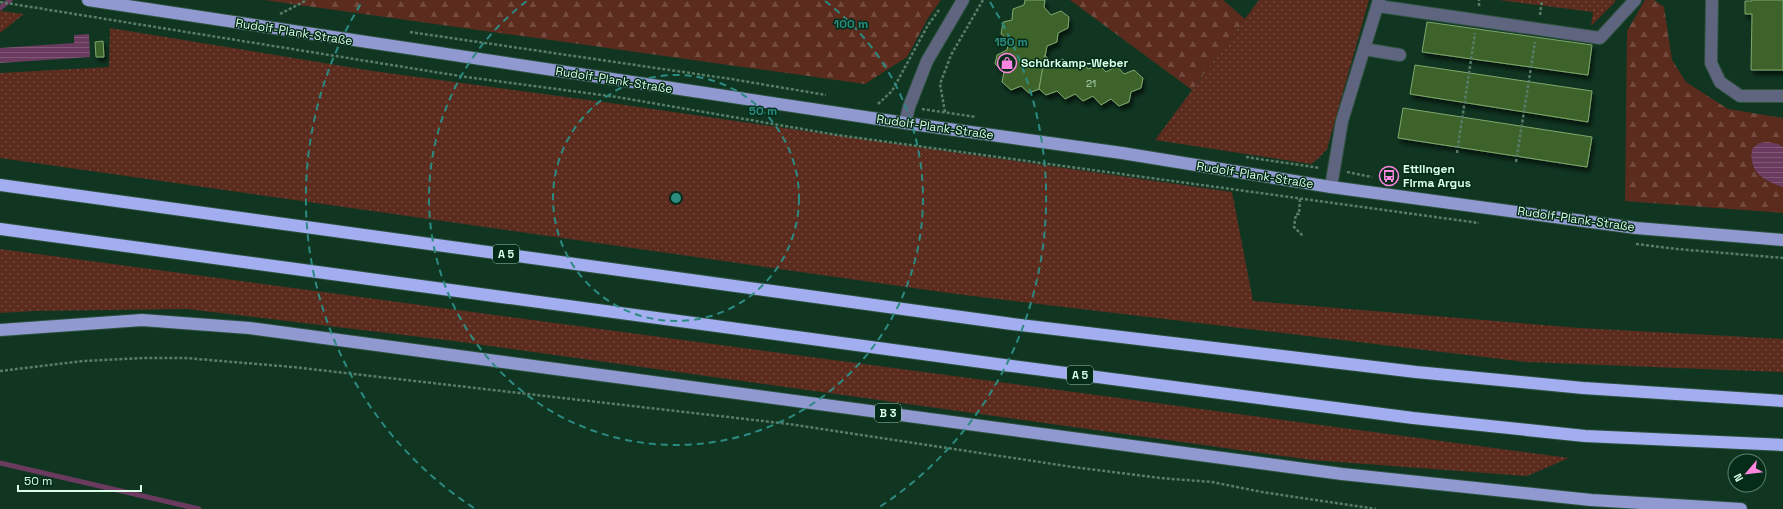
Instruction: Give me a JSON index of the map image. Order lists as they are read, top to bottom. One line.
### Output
{"streets":{"highway":["A 5"],"main road":["Rudolf-Plank-Straße","B 3"]},"places":{"shop":["Schürkamp-Weber"],"bus stop":["Ettlingen Firma Argus"]},"house_numbers":["21"],"scale_bar":"50 m","north":"bottom left","rings":["100 m","150 m","50 m"]}
